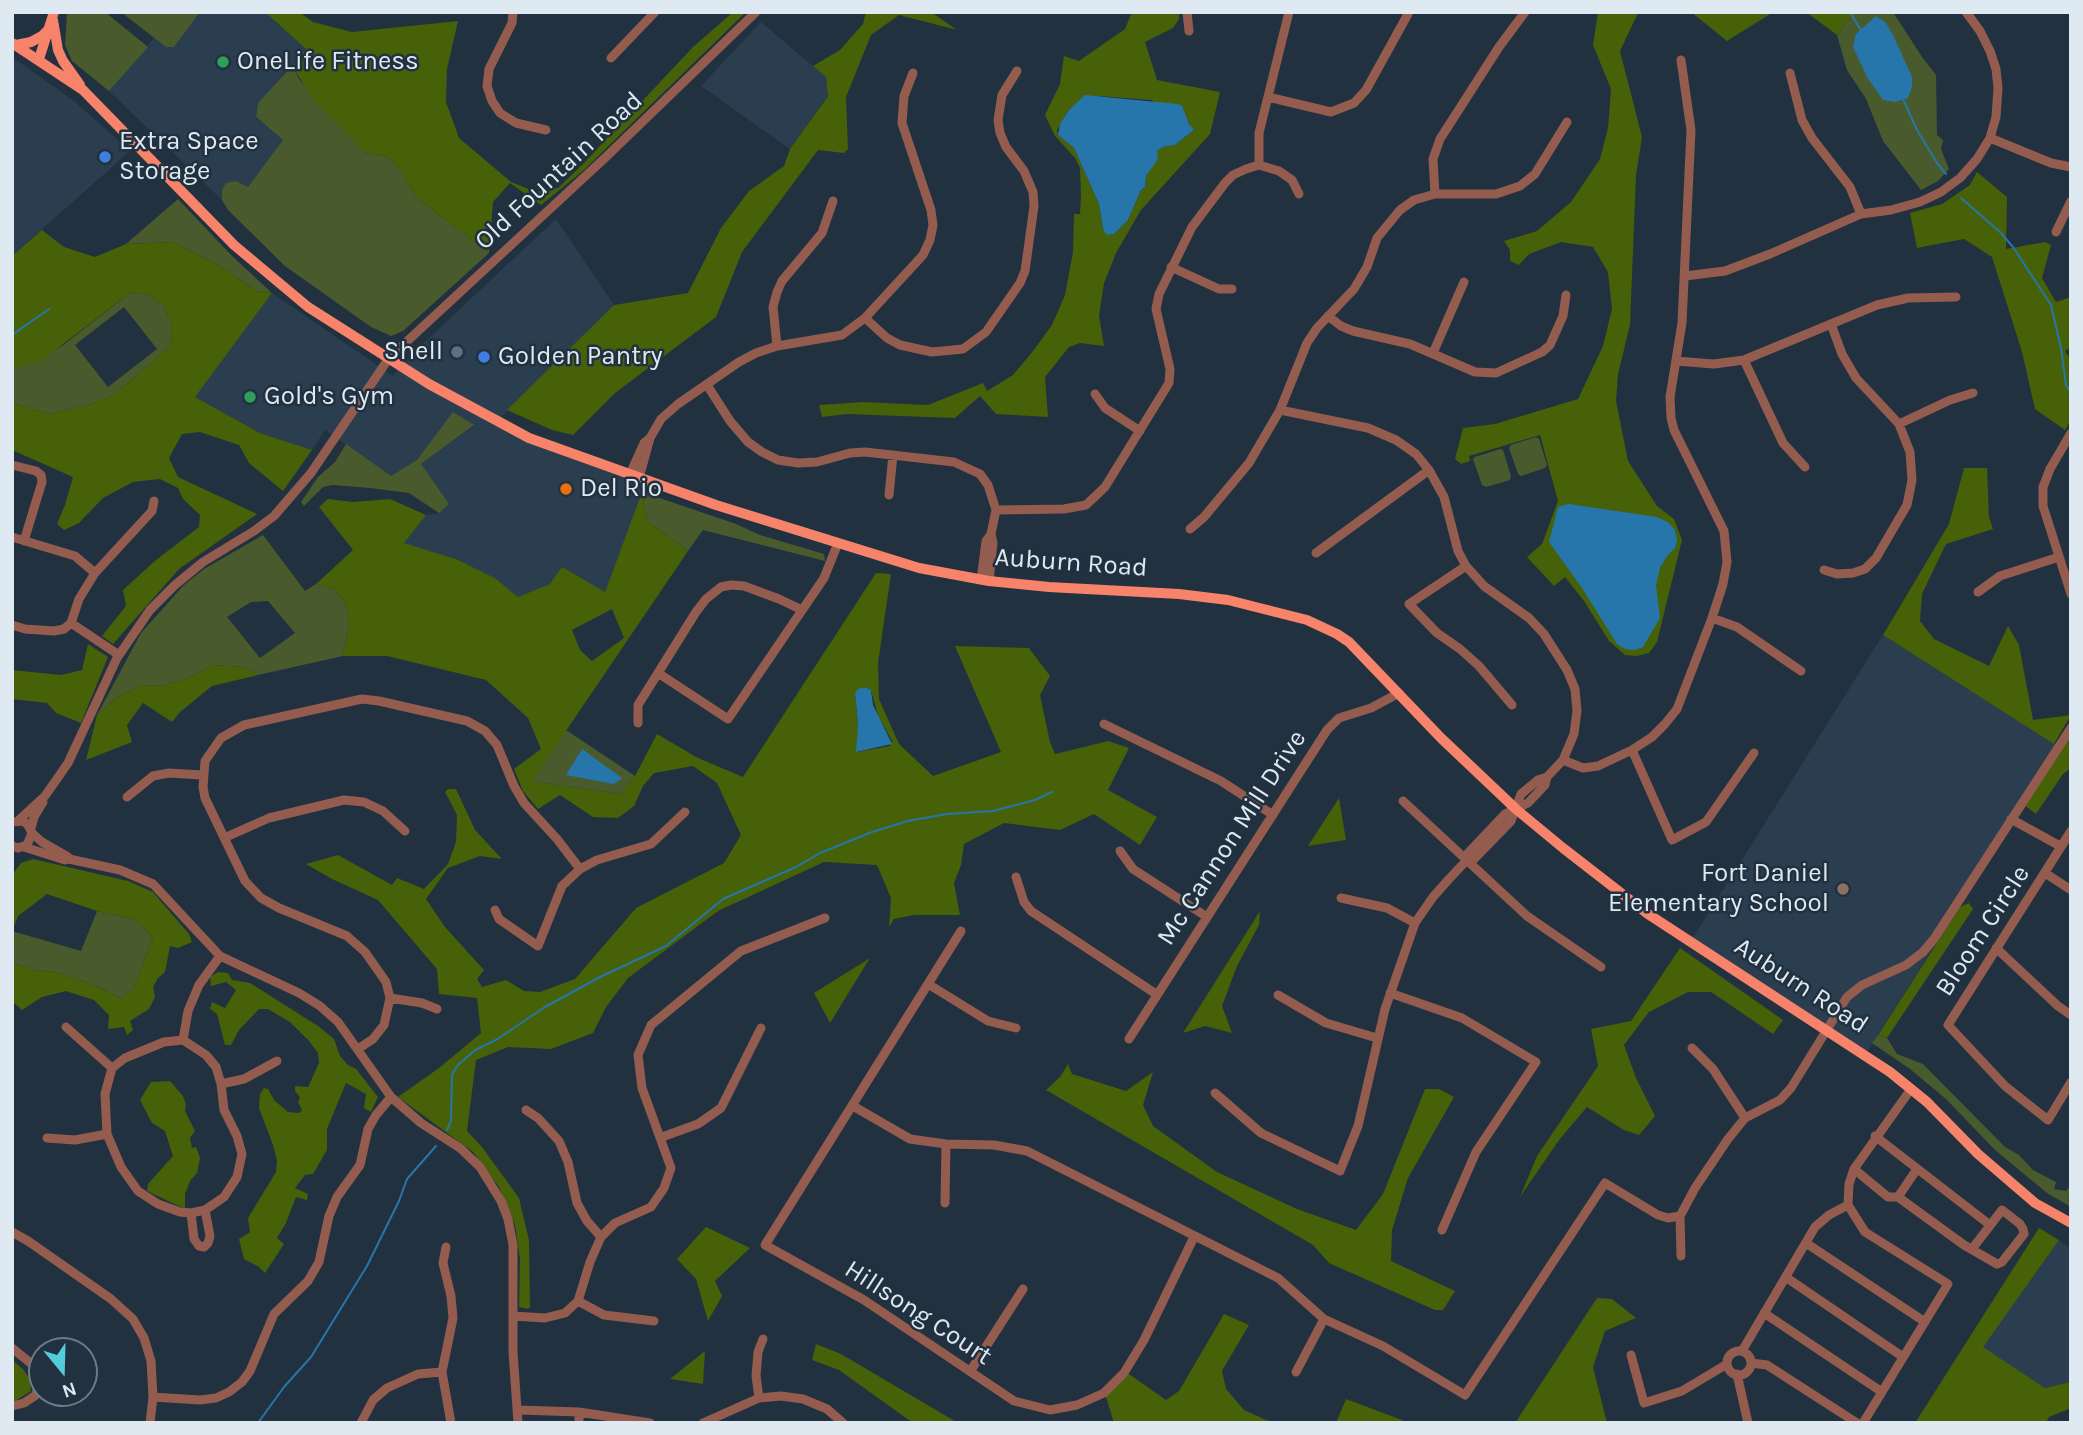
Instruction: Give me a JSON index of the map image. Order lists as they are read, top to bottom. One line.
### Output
{"streets":{"main road":["Auburn Road"],"street":["Old Fountain Road","Mc Cannon Mill Drive","Bloom Circle","Hillsong Court"]},"crossings":[["Old Fountain Road","Auburn Road"],["Auburn Road","Mc Cannon Mill Drive"]],"places":["OneLife Fitness","Extra Space Storage","Shell","Golden Pantry","Gold's Gym","Del Rio","Fort Daniel Elementary School"],"north":"bottom"}
